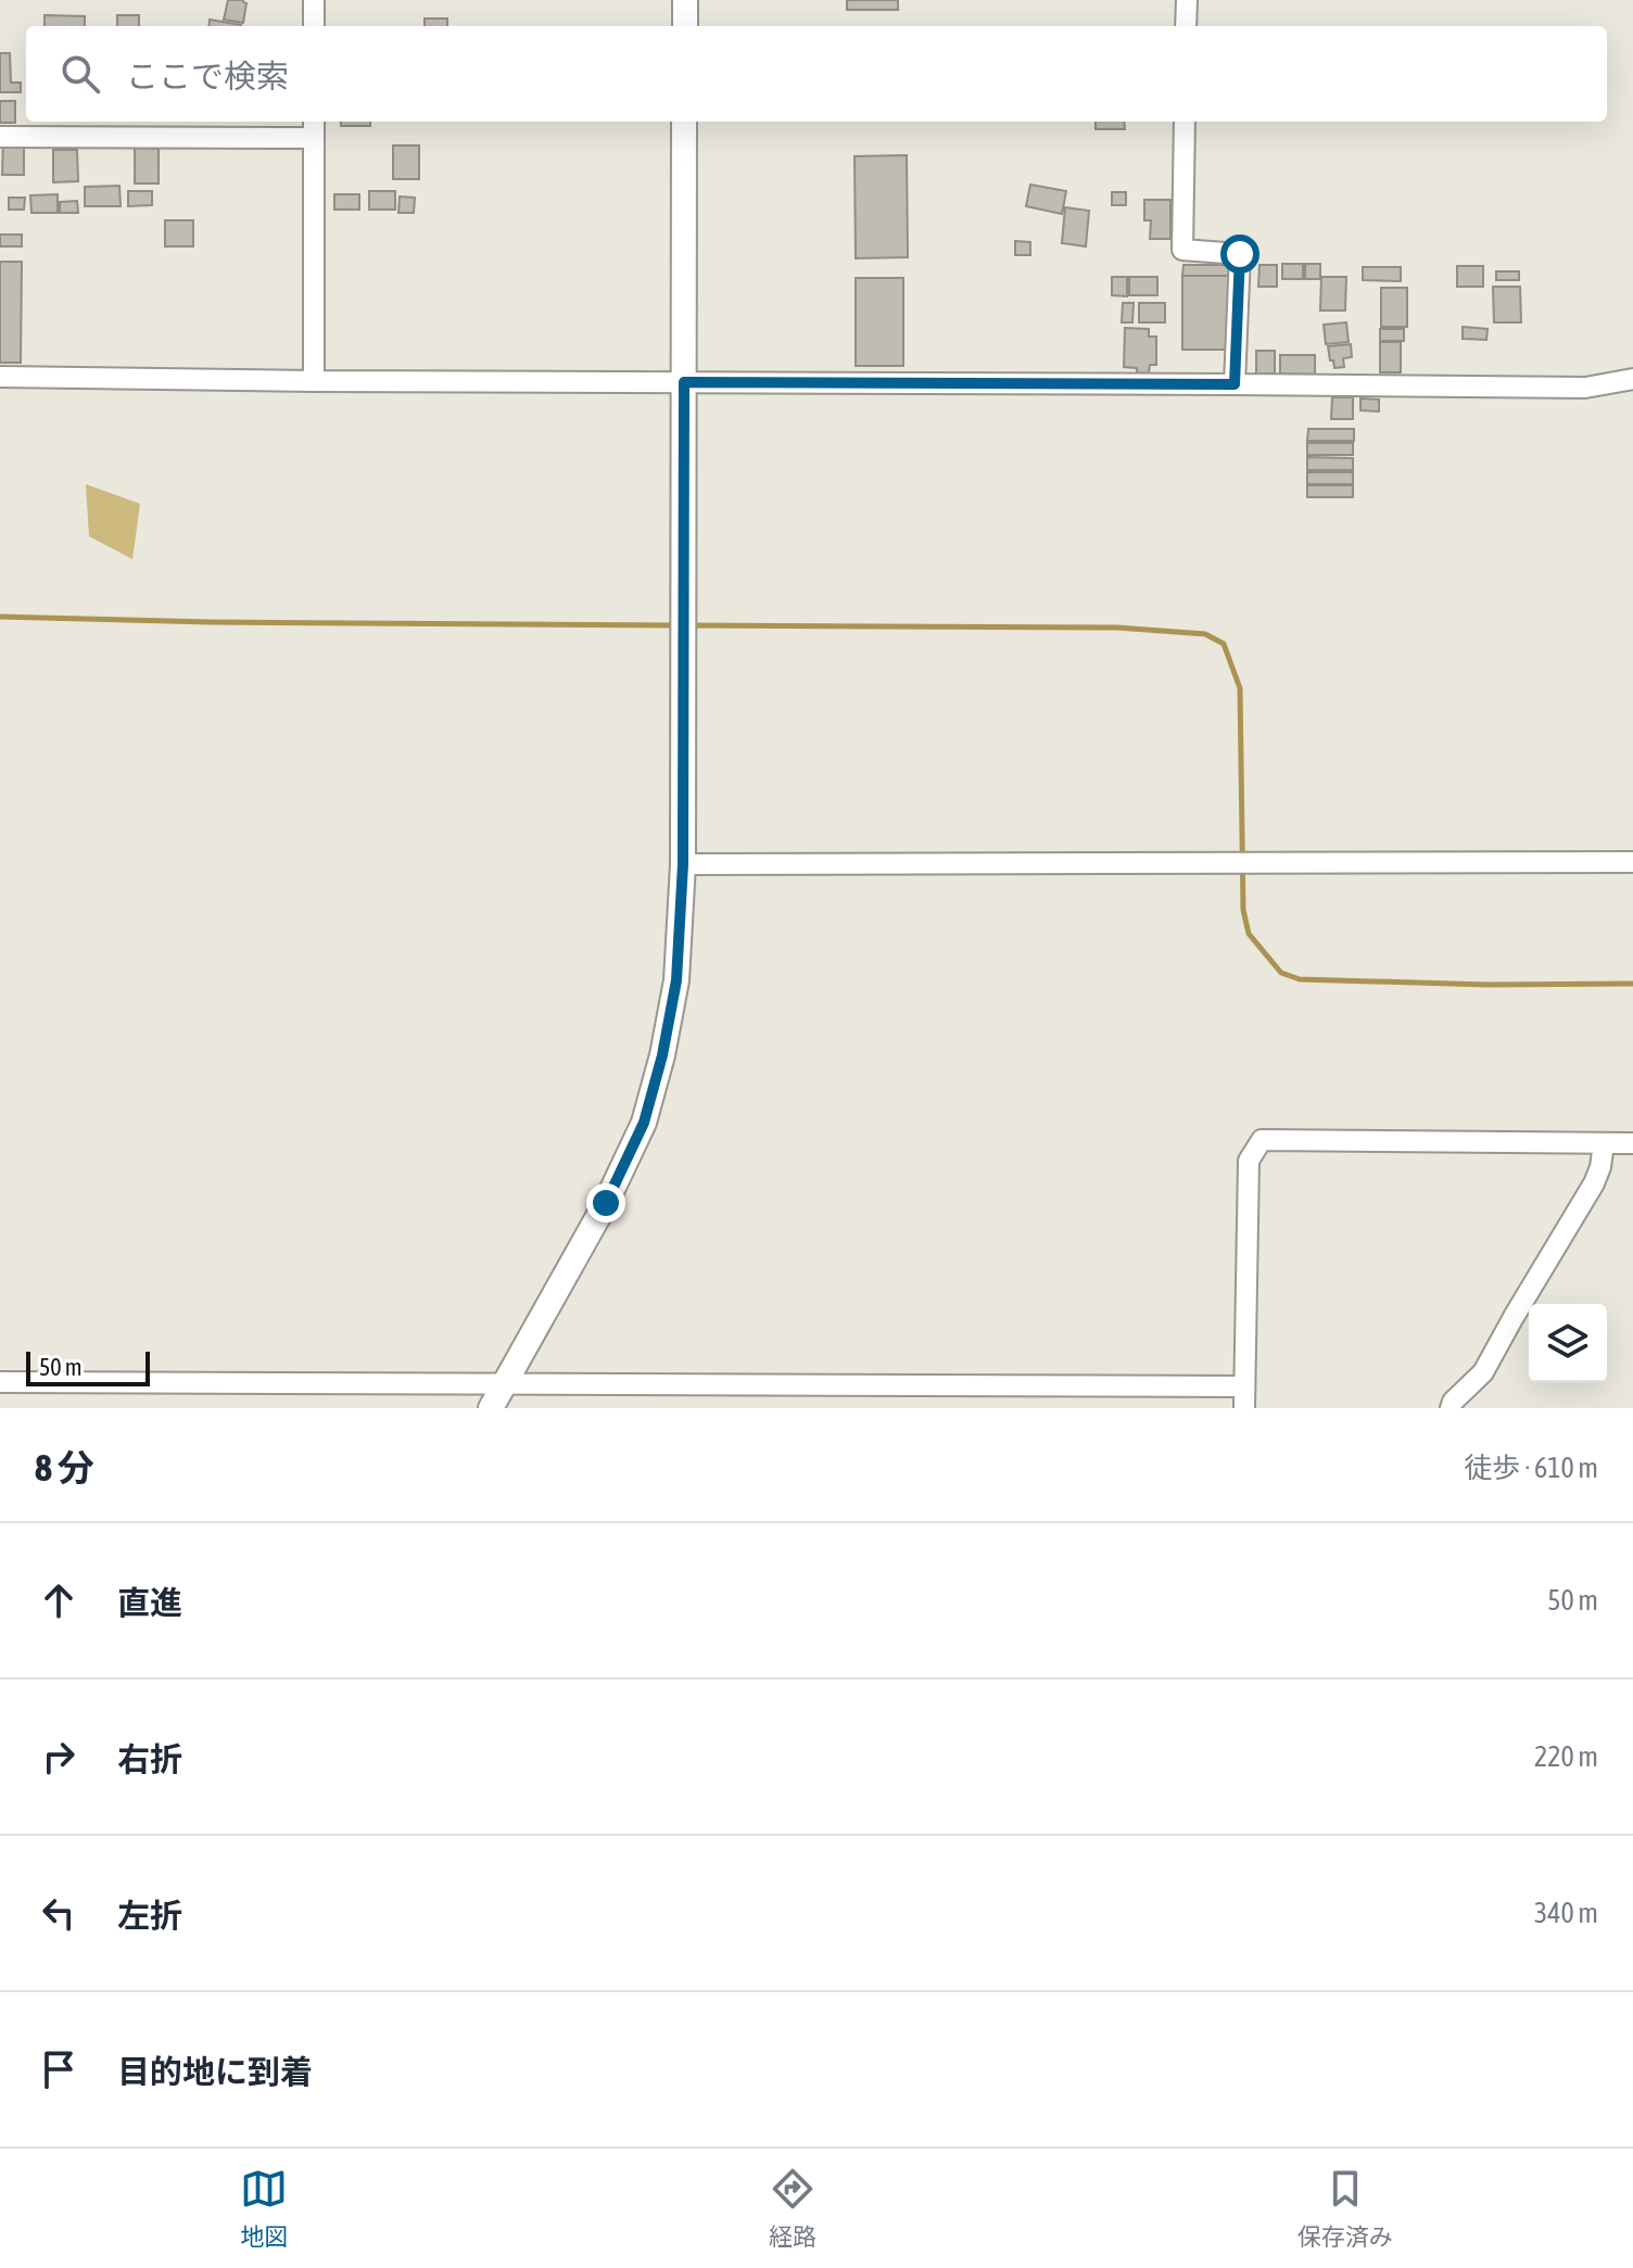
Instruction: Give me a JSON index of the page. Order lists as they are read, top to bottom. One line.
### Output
{"scale_bar":"50 m","page":{"search":"ここで検索","scale":"50 m","heading":["8 分","徒歩 · 610 m"],"list":[["直進","50 m"],["右折","220 m"],["左折","340 m"],"目的地に到着"],"nav":["地図","経路","保存済み"]}}
